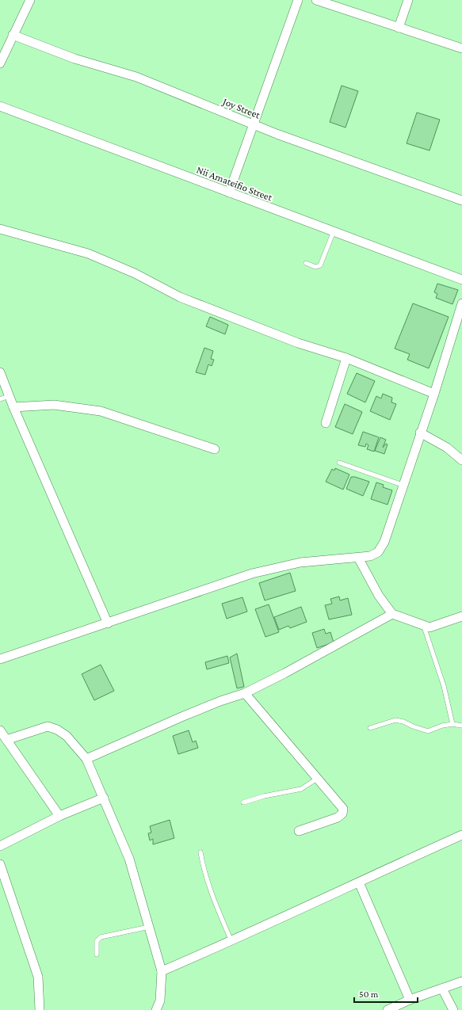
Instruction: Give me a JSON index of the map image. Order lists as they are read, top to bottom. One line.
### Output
{"streets":{"street":["Joy Street","Nii Amateifio Street"]},"scale_bar":"50 m"}
